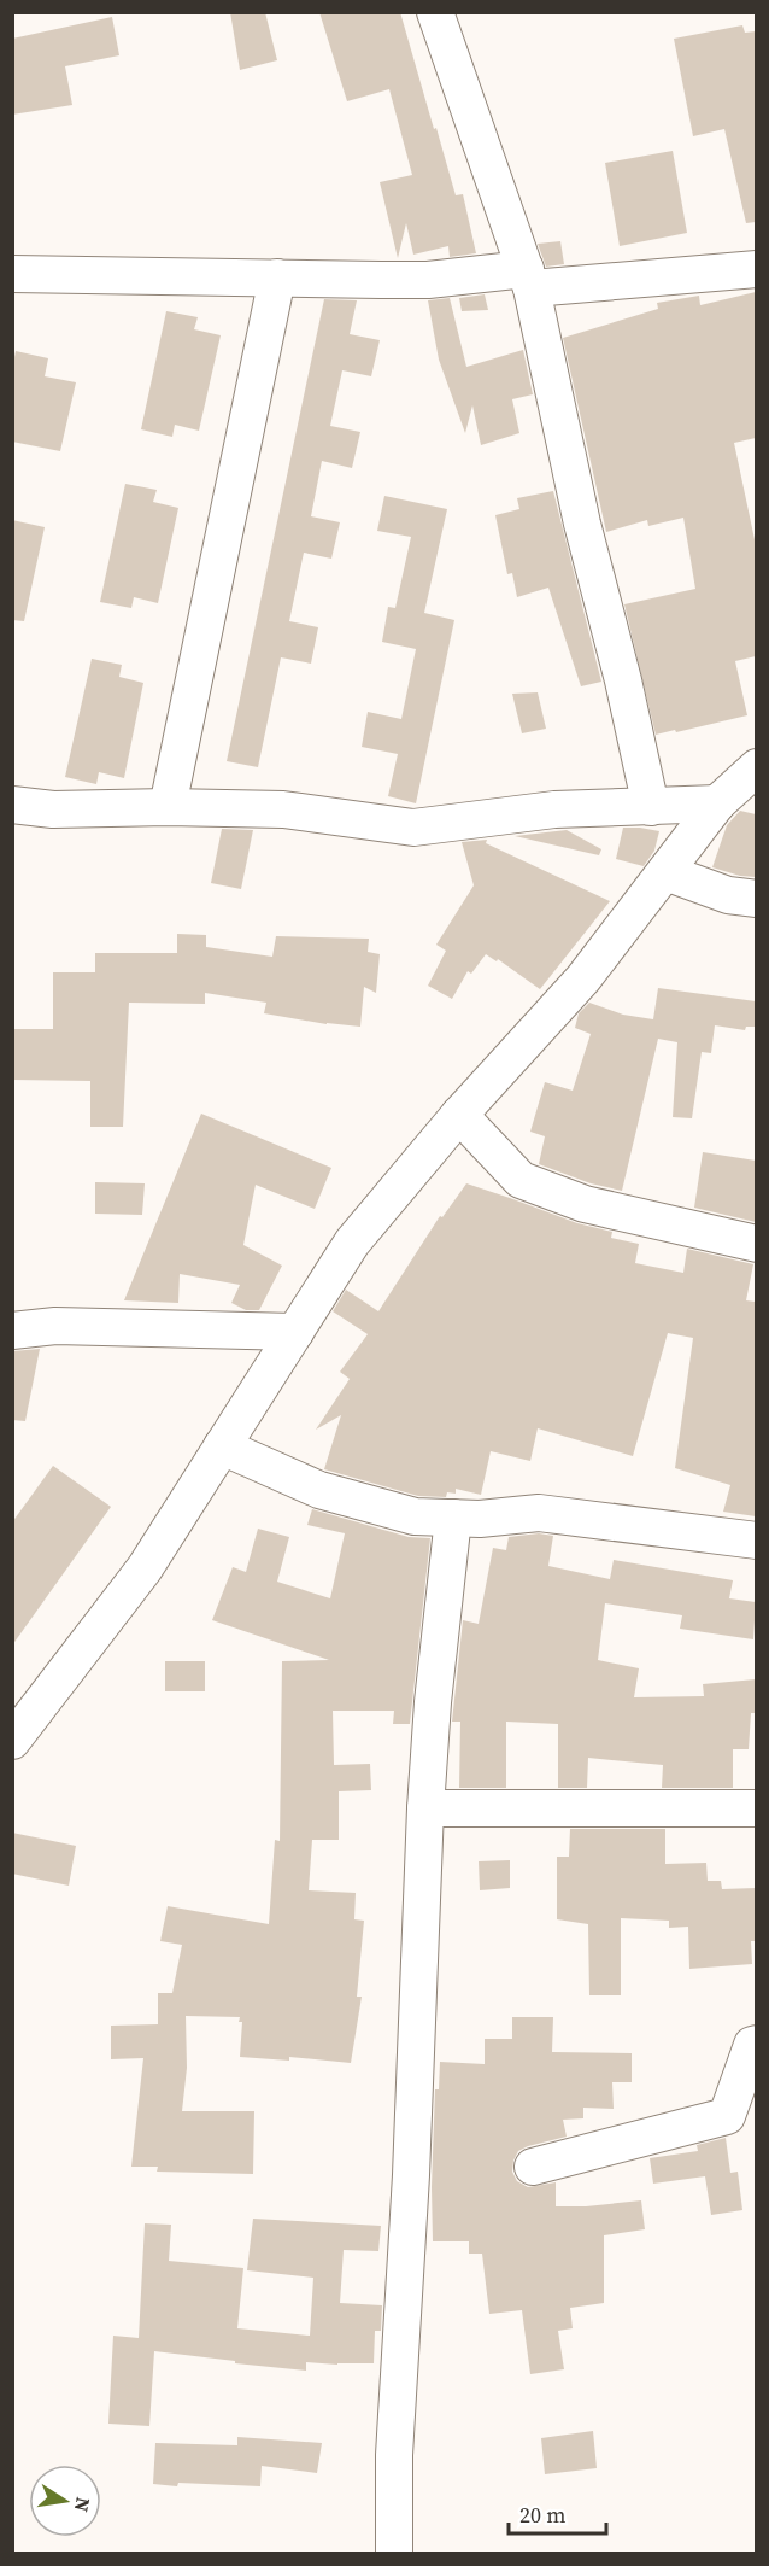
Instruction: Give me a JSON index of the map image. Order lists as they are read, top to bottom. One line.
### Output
{"scale_bar":"20 m","north":"right"}
